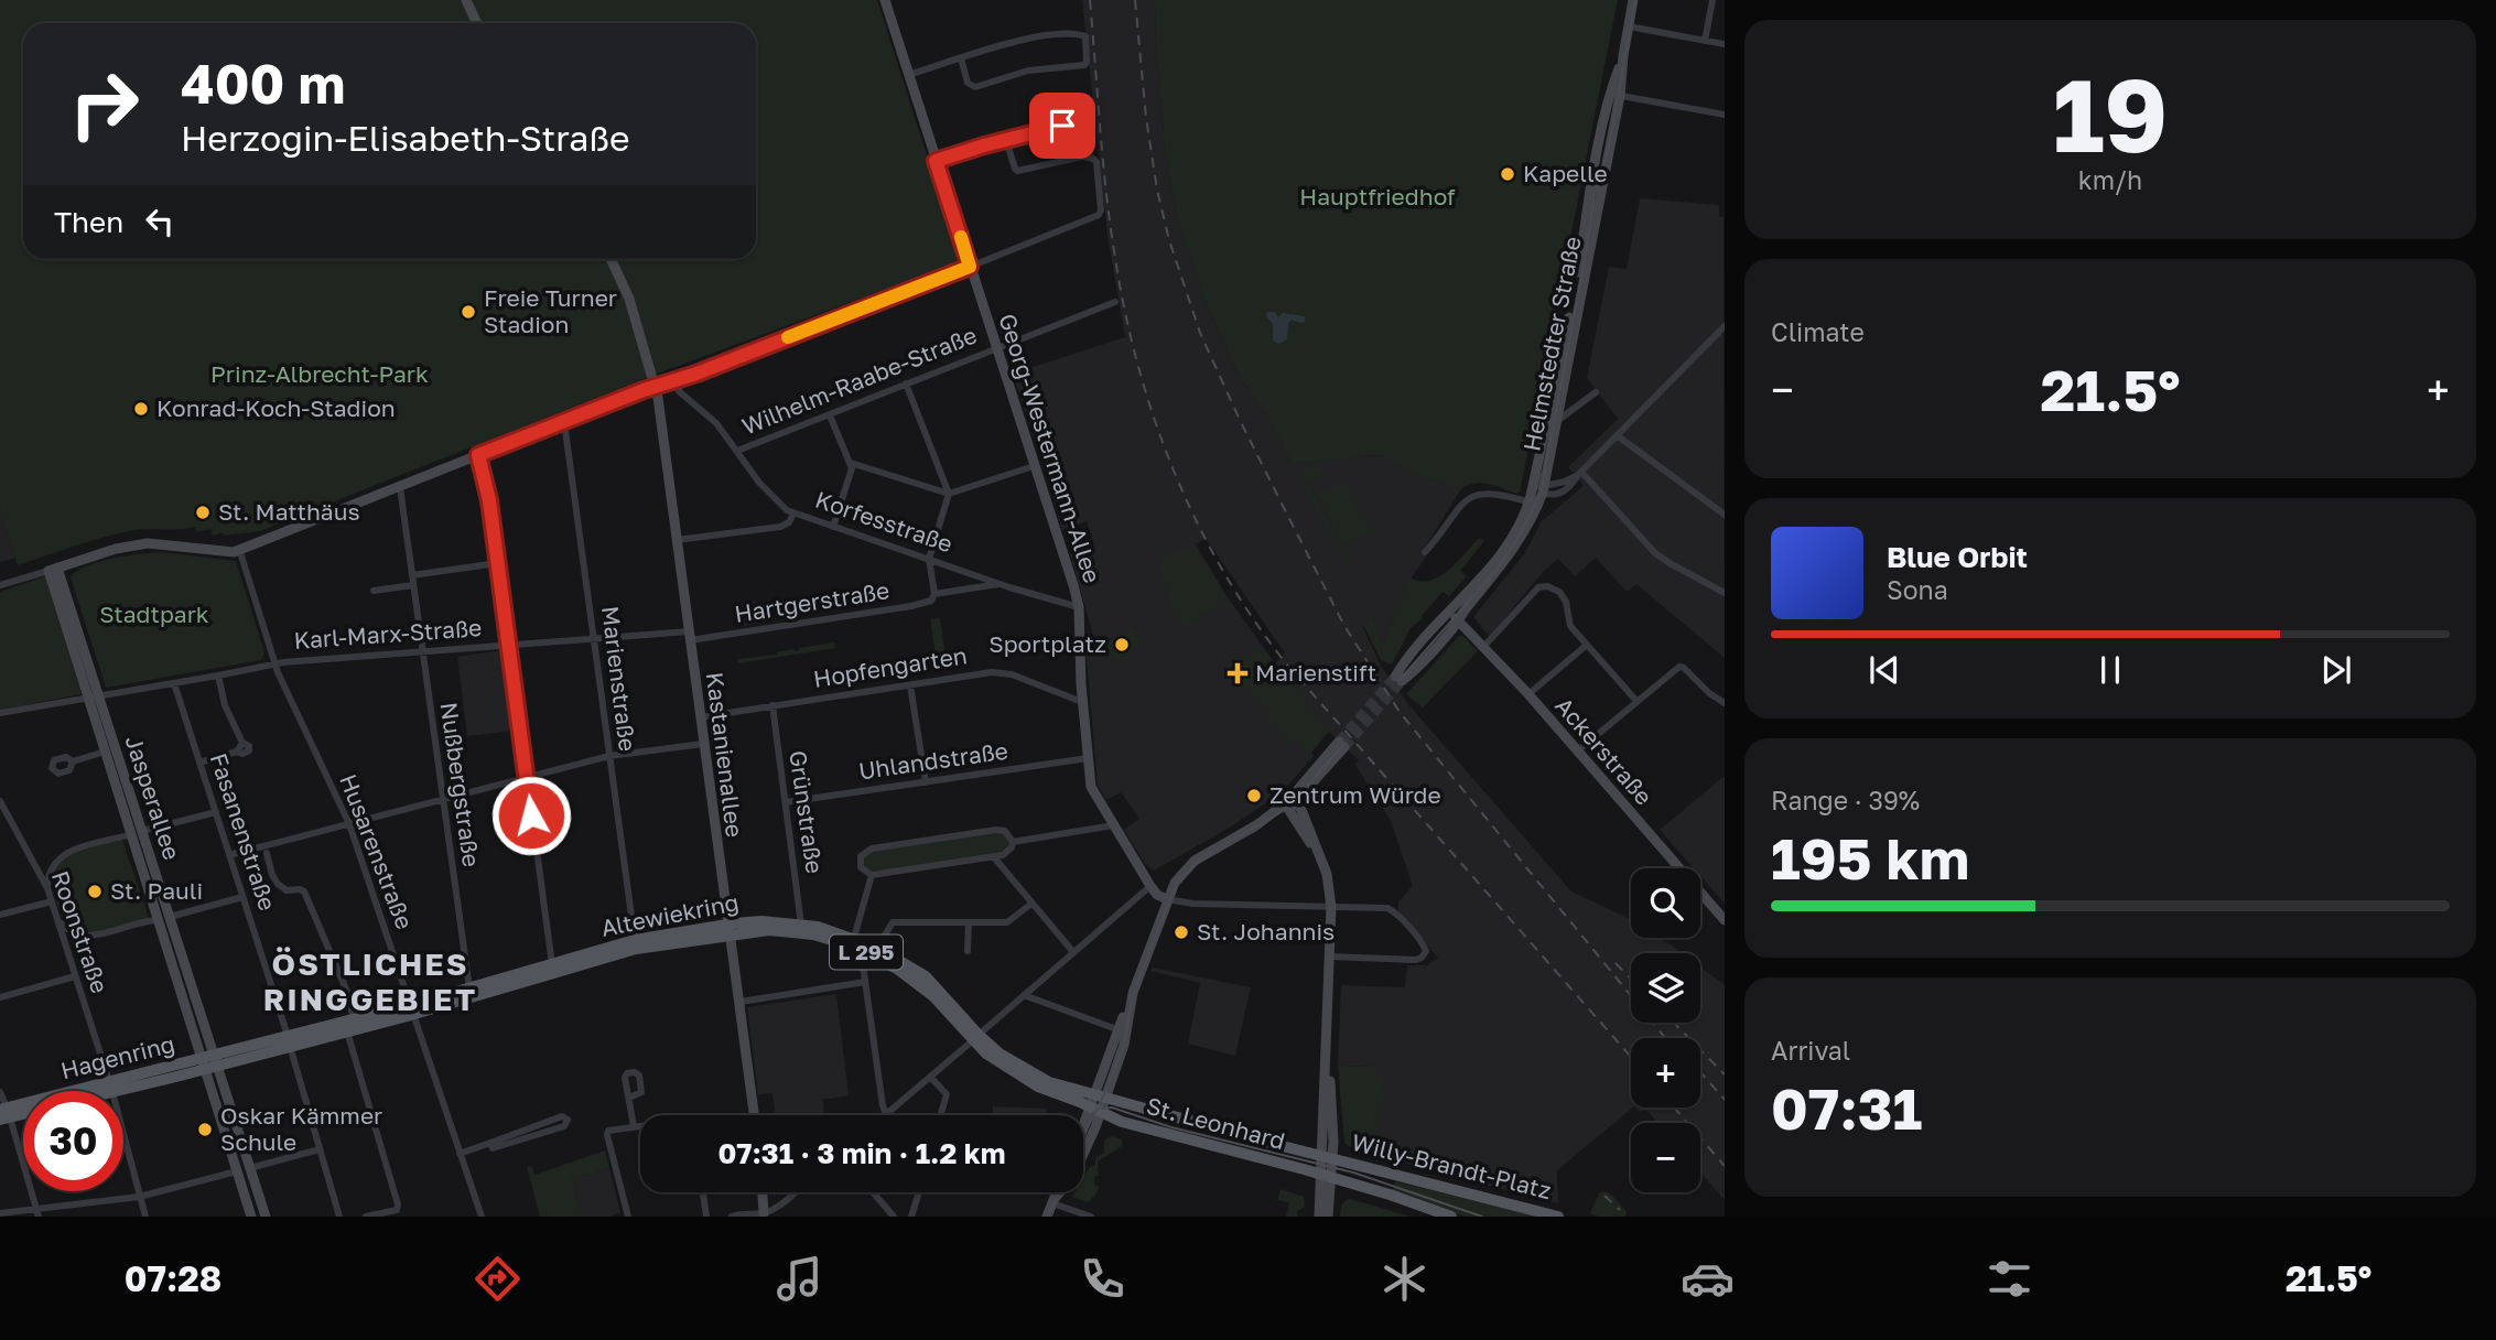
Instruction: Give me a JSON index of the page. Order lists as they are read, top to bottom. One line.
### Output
{"streets":{"main road":["Altewiekring","L 295","Hagenring","St. Leonhard","Willy-Brandt-Platz"],"street":["Helmstedter Straße","Wilhelm-Raabe-Straße","Georg-Westermann-Allee","Korfesstraße","Hartgerstraße","Karl-Marx-Straße","Hopfengarten","Marienstraße","Ackerstraße","Kastanienallee","Uhlandstraße","Nußbergstraße","Jasperallee","Grünstraße","Fasanenstraße","Husarenstraße","Roonstraße"]},"crossings":[["Helmstedter Straße","Ackerstraße"],["Wilhelm-Raabe-Straße","Georg-Westermann-Allee"],["Georg-Westermann-Allee","Korfesstraße"],["Georg-Westermann-Allee","Hopfengarten"],["Georg-Westermann-Allee","Uhlandstraße"],["Korfesstraße","Hartgerstraße"],["Korfesstraße","Kastanienallee"],["Hartgerstraße","Karl-Marx-Straße"],["Hartgerstraße","Kastanienallee"],["Karl-Marx-Straße","Marienstraße"],["Karl-Marx-Straße","Kastanienallee"],["Karl-Marx-Straße","Nußbergstraße"],["Karl-Marx-Straße","Jasperallee"],["Karl-Marx-Straße","Fasanenstraße"],["Karl-Marx-Straße","Husarenstraße"],["Hopfengarten","Kastanienallee"],["Hopfengarten","Grünstraße"],["Marienstraße","Altewiekring"],["Kastanienallee","Altewiekring"],["Uhlandstraße","Grünstraße"],["Nußbergstraße","Altewiekring"],["Jasperallee","Altewiekring"],["Jasperallee","Roonstraße"],["Jasperallee","Hagenring"],["Grünstraße","Altewiekring"],["Fasanenstraße","Altewiekring"],["Husarenstraße","Altewiekring"],["Altewiekring","Hagenring"],["Altewiekring","St. Leonhard"],["Roonstraße","Hagenring"],["St. Leonhard","Willy-Brandt-Platz"]],"districts":["ÖSTLICHES RINGGEBIET"],"parks":["Hauptfriedhof","Prinz-Albrecht-Park","Stadtpark"],"places":{"other":["Kapelle","Freie Turner Stadion","Konrad-Koch-Stadion","St. Matthäus","Sportplatz","Zentrum Würde","St. Pauli","St. Johannis","Oskar Kämmer Schule"],"health":["Marienstift"]},"page":{"tile":[["19","km/h"],"Climate",["Range · 39%","195 km"],["Arrival","07:31"]],"turn":["400 m","Herzogin-Elisabeth-Straße"],"then":"Then","heat":["−","21.5°","+"],"song":["Blue Orbit","Sona"],"map_buttons":["+","−"],"limit":"30","trip":"07:31 · 3 min · 1.2 km","tabs":["07:28","21.5°"]}}
